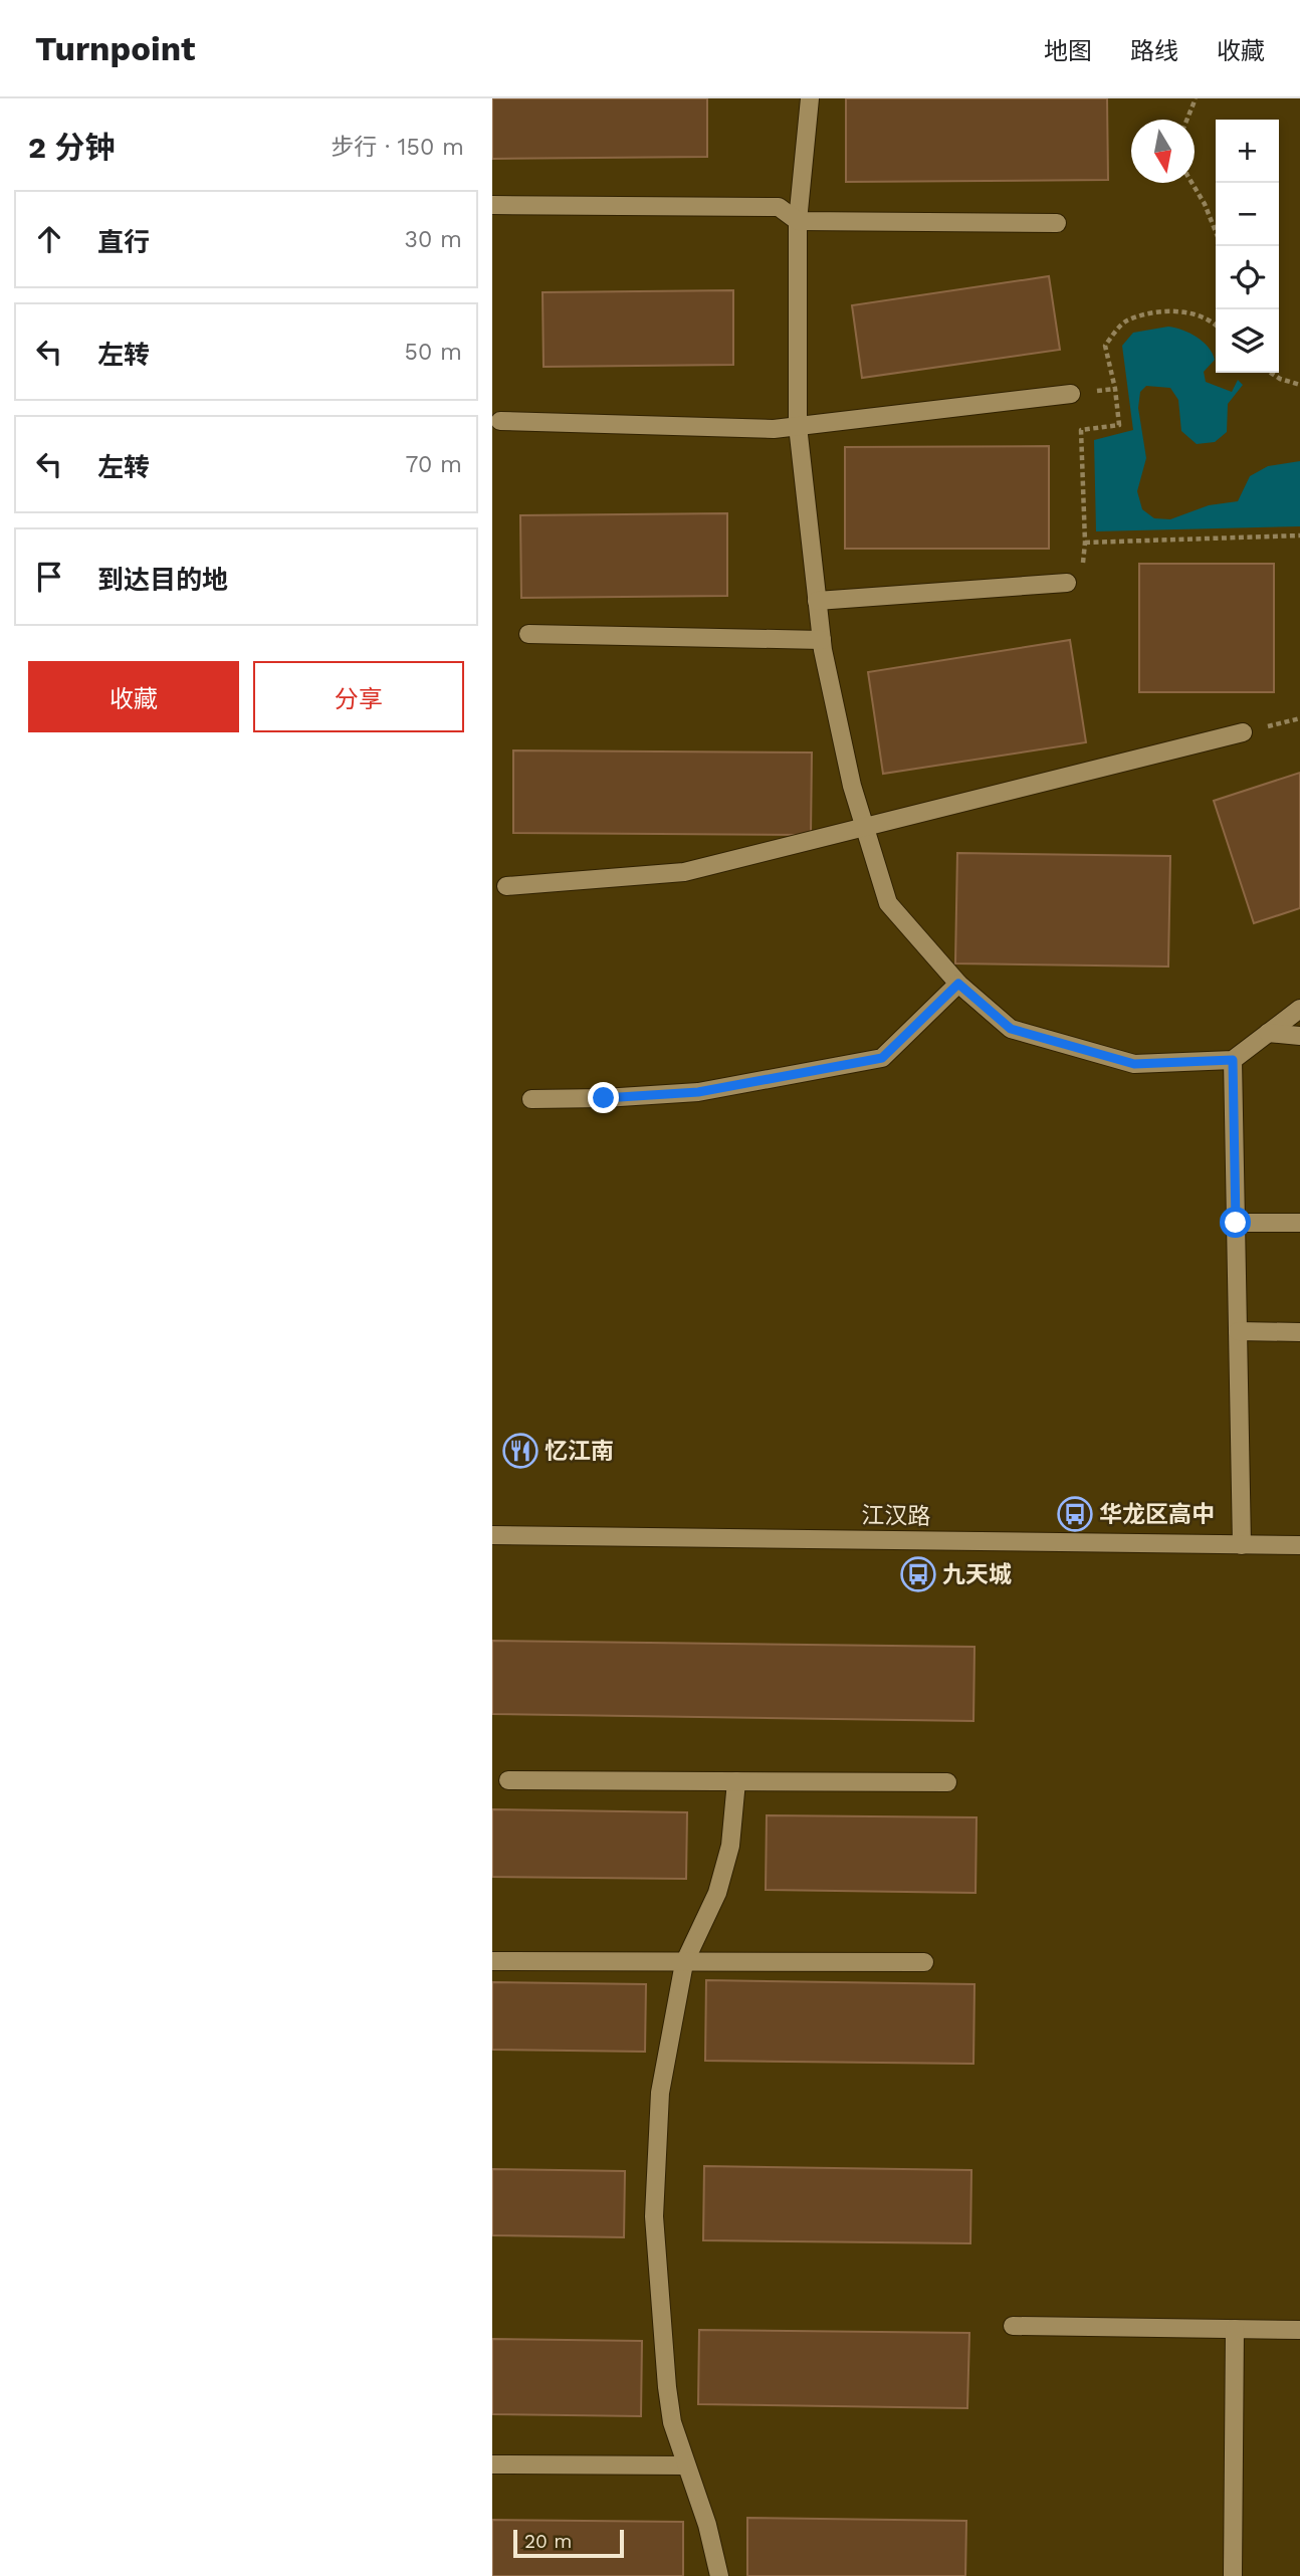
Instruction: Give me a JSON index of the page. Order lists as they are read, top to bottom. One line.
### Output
{"streets":{"street":["江汉路"]},"places":{"restaurant":["忆江南"],"bus stop":["华龙区高中","九天城"]},"scale_bar":"20 m","north":"bottom","page":{"header":"Turnpoint","nav":["地图","路线","收藏"],"heading":["2 分钟","步行 · 150 m"],"map_buttons":["+","−"],"list":[["直行","30 m"],["左转","50 m"],["左转","70 m"],"到达目的地"],"buttons":["收藏","分享"],"scale":"20 m"}}
